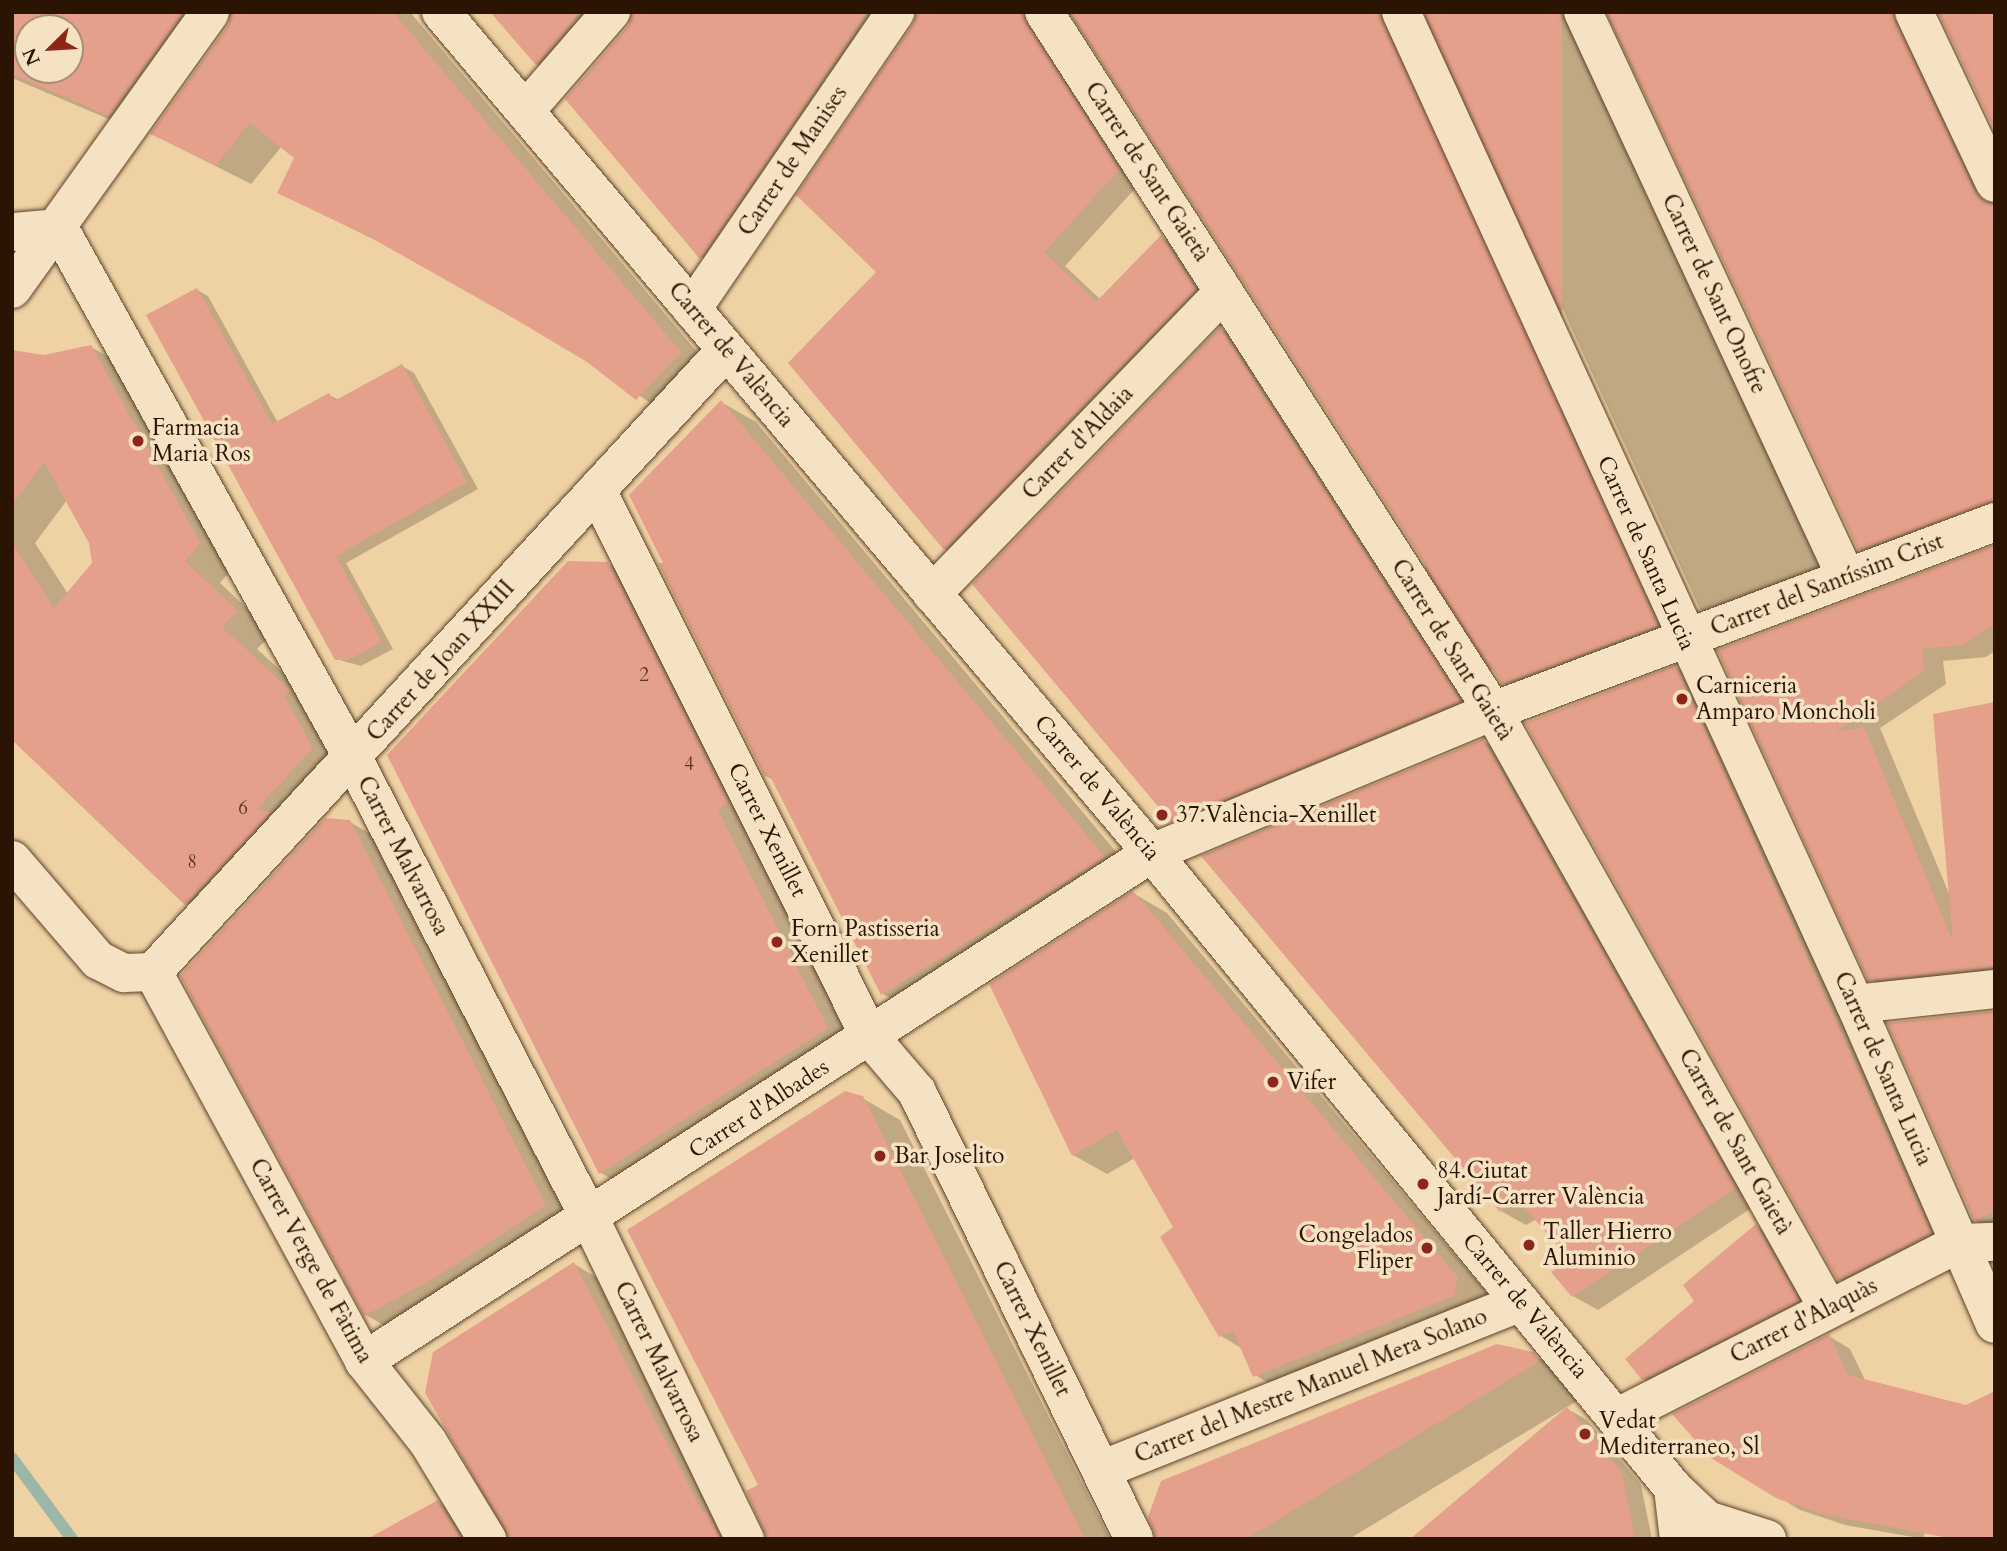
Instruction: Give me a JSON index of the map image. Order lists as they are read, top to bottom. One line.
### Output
{"streets":{"street":["Carrer de Manises","Carrer de Sant Gaietà","Carrer de Sant Onofre","Carrer de València","Carrer d'Aldaia","Carrer de Santa Lucia","Carrer del Santíssim Crist","Carrer de Joan XXIII","Carrer Xenillet","Carrer Malvarrosa","Carrer d'Albades","Carrer Verge de Fàtima","Carrer d'Alaquàs","Carrer del Mestre Manuel Mera Solano"]},"crossings":[["Carrer de Manises","Carrer de València"],["Carrer de Sant Gaietà","Carrer d'Aldaia"],["Carrer de Sant Gaietà","Carrer del Santíssim Crist"],["Carrer de Sant Gaietà","Carrer d'Alaquàs"],["Carrer de Sant Onofre","Carrer del Santíssim Crist"],["Carrer de València","Carrer d'Aldaia"],["Carrer de València","Carrer del Santíssim Crist"],["Carrer de València","Carrer de Joan XXIII"],["Carrer de València","Carrer d'Albades"],["Carrer de València","Carrer d'Alaquàs"],["Carrer de València","Carrer del Mestre Manuel Mera Solano"],["Carrer de Santa Lucia","Carrer del Santíssim Crist"],["Carrer de Santa Lucia","Carrer d'Alaquàs"],["Carrer del Santíssim Crist","Carrer d'Albades"],["Carrer de Joan XXIII","Carrer Xenillet"],["Carrer de Joan XXIII","Carrer Malvarrosa"],["Carrer de Joan XXIII","Carrer Verge de Fàtima"],["Carrer Xenillet","Carrer d'Albades"],["Carrer Xenillet","Carrer del Mestre Manuel Mera Solano"],["Carrer Malvarrosa","Carrer d'Albades"],["Carrer d'Albades","Carrer Verge de Fàtima"]],"places":["Farmacia Maria Ros","Carniceria Amparo Moncholi","37.València-Xenillet","Forn Pastisseria Xenillet","Vifer","Bar Joselito","84.Ciutat Jardí-Carrer València","Taller Hierro Aluminio","Congelados Fliper","Vedat Mediterraneo, Sl"],"house_numbers":["2","4","6","8"],"north":"bottom left"}
